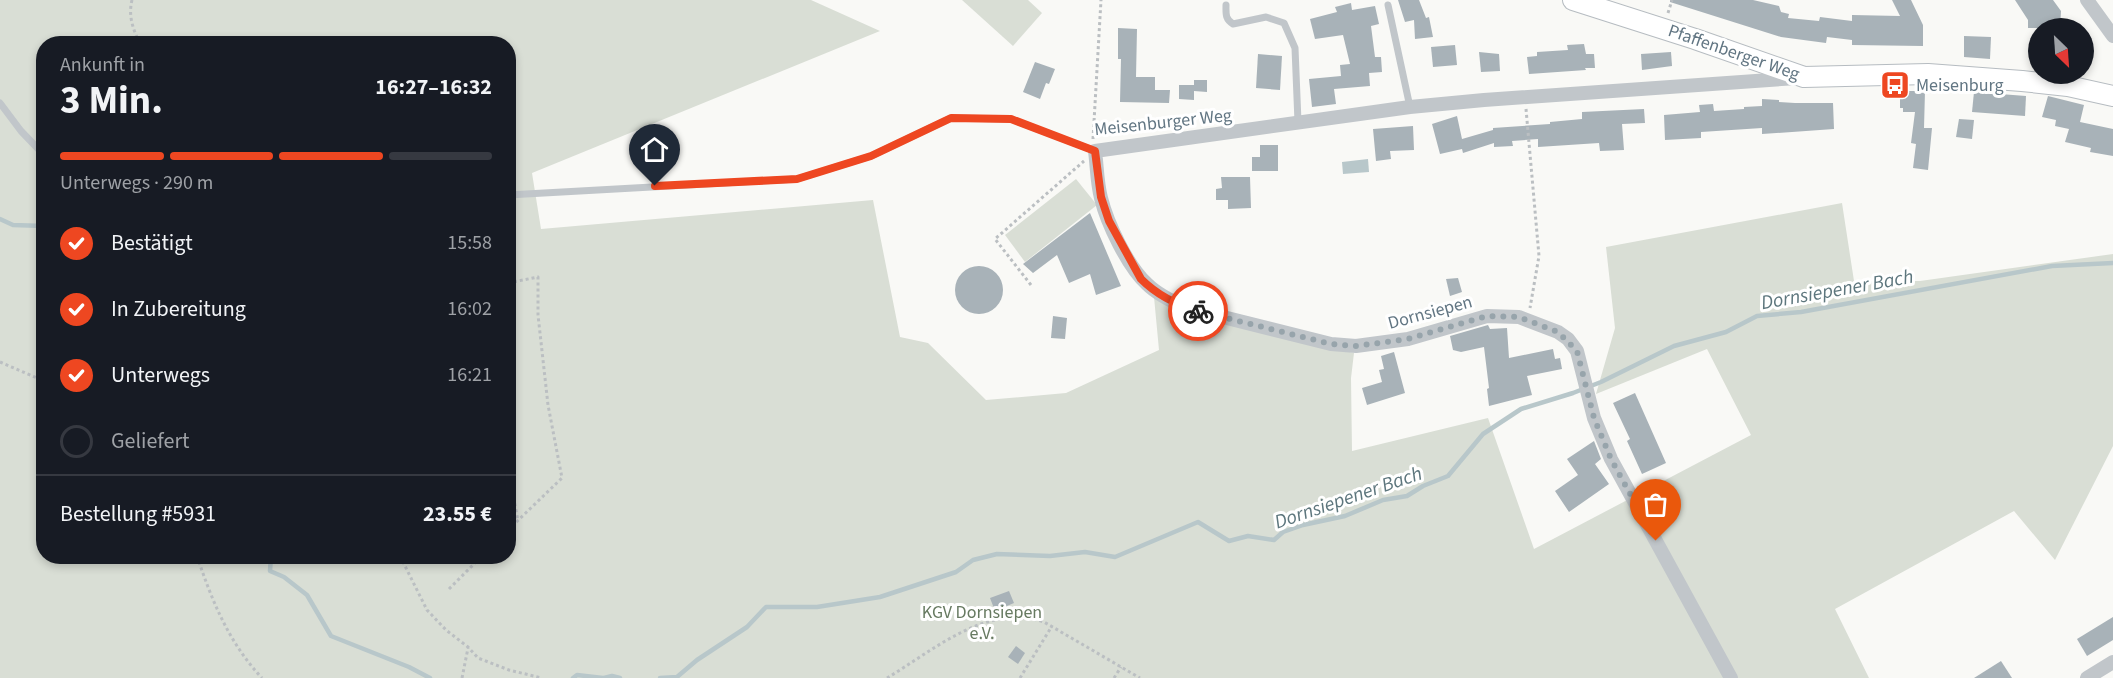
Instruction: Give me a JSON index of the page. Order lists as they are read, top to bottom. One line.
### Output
{"streets":{"main road":["Pfaffenberger Weg"],"street":["Meisenburger Weg","Dornsiepen"]},"crossings":[["Pfaffenberger Weg","Meisenburger Weg"],["Meisenburger Weg","Dornsiepen"]],"water":["Dornsiepener Bach"],"parks":["KGV Dornsiepen e.V."],"places":{"bus stop":["Meisenburg"]},"north":"bottom right","page":{"heading":["3 Min.","Ankunft in","16:27–16:32"],"panel":["Bestellung #5931","23.55 €"],"bar":"Unterwegs · 290 m","list":[["Bestätigt","15:58"],["In Zubereitung","16:02"],["Unterwegs","16:21"],"Geliefert"]}}
